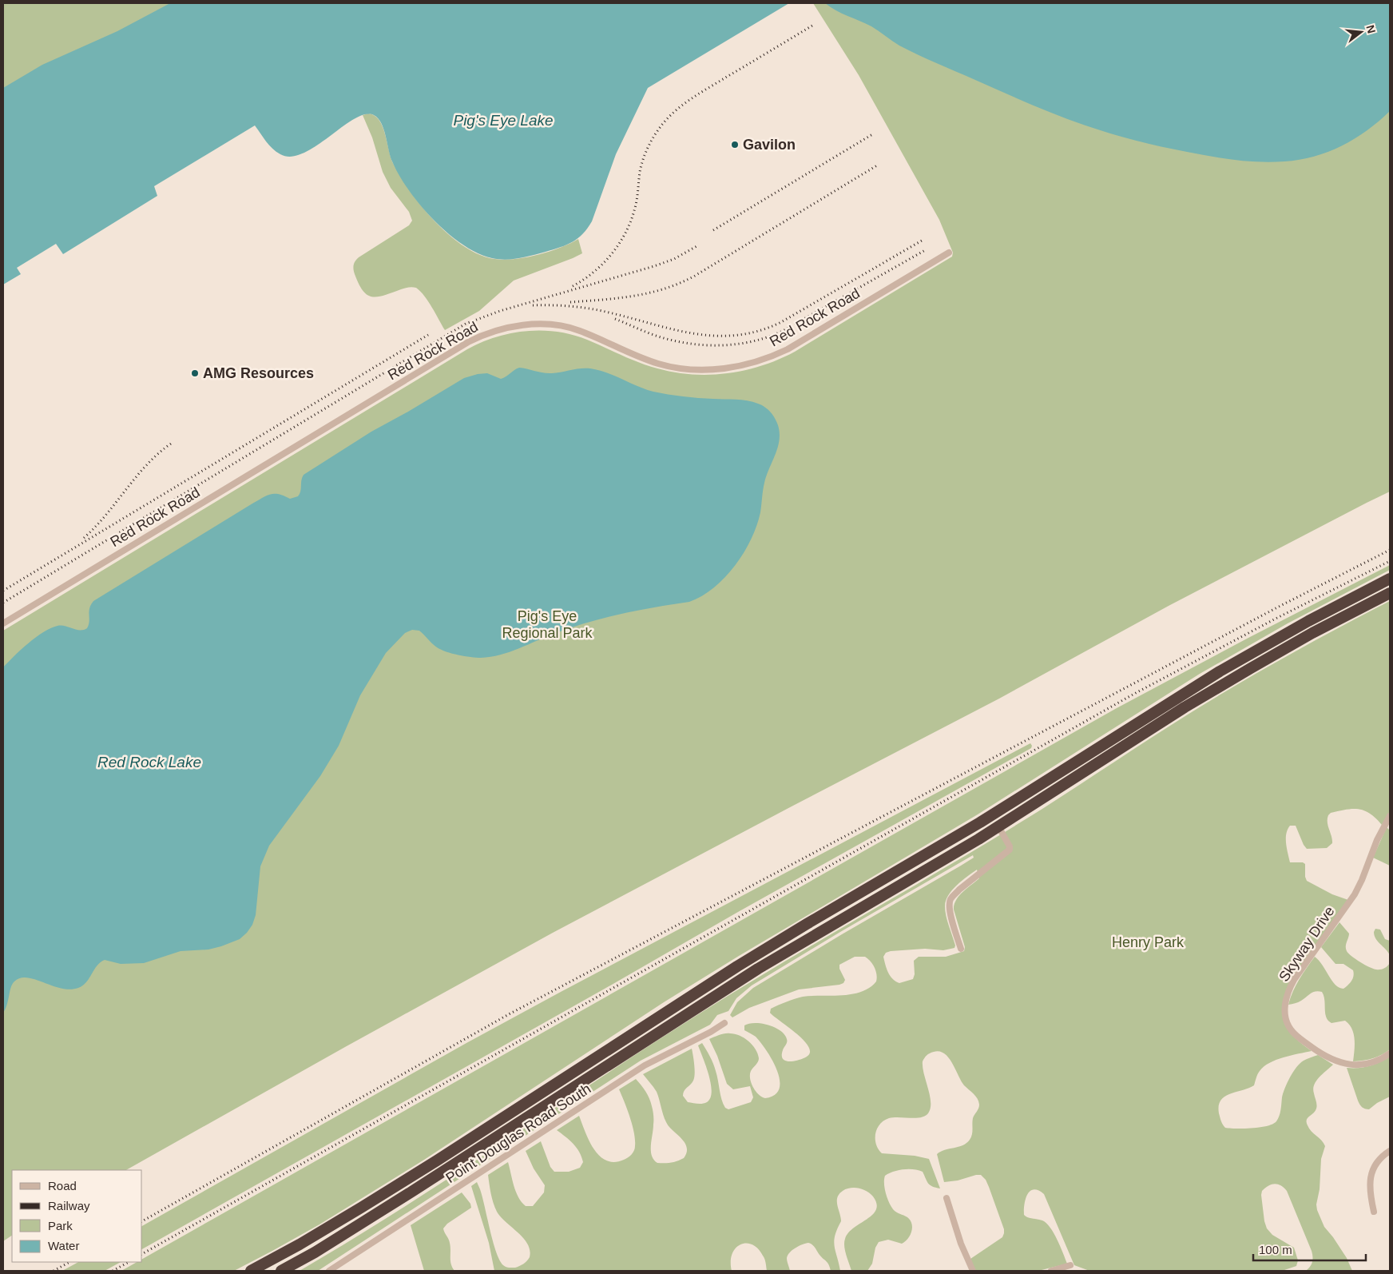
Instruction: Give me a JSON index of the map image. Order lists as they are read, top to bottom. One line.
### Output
{"streets":{"street":["Red Rock Road","Skyway Drive","Point Douglas Road South"]},"water":["Pig's Eye Lake","Red Rock Lake"],"parks":["Pig's Eye Regional Park","Henry Park"],"places":["Gavilon","AMG Resources"],"legend":["Road","Railway","Park","Water"],"scale_bar":"100 m","north":"right"}
